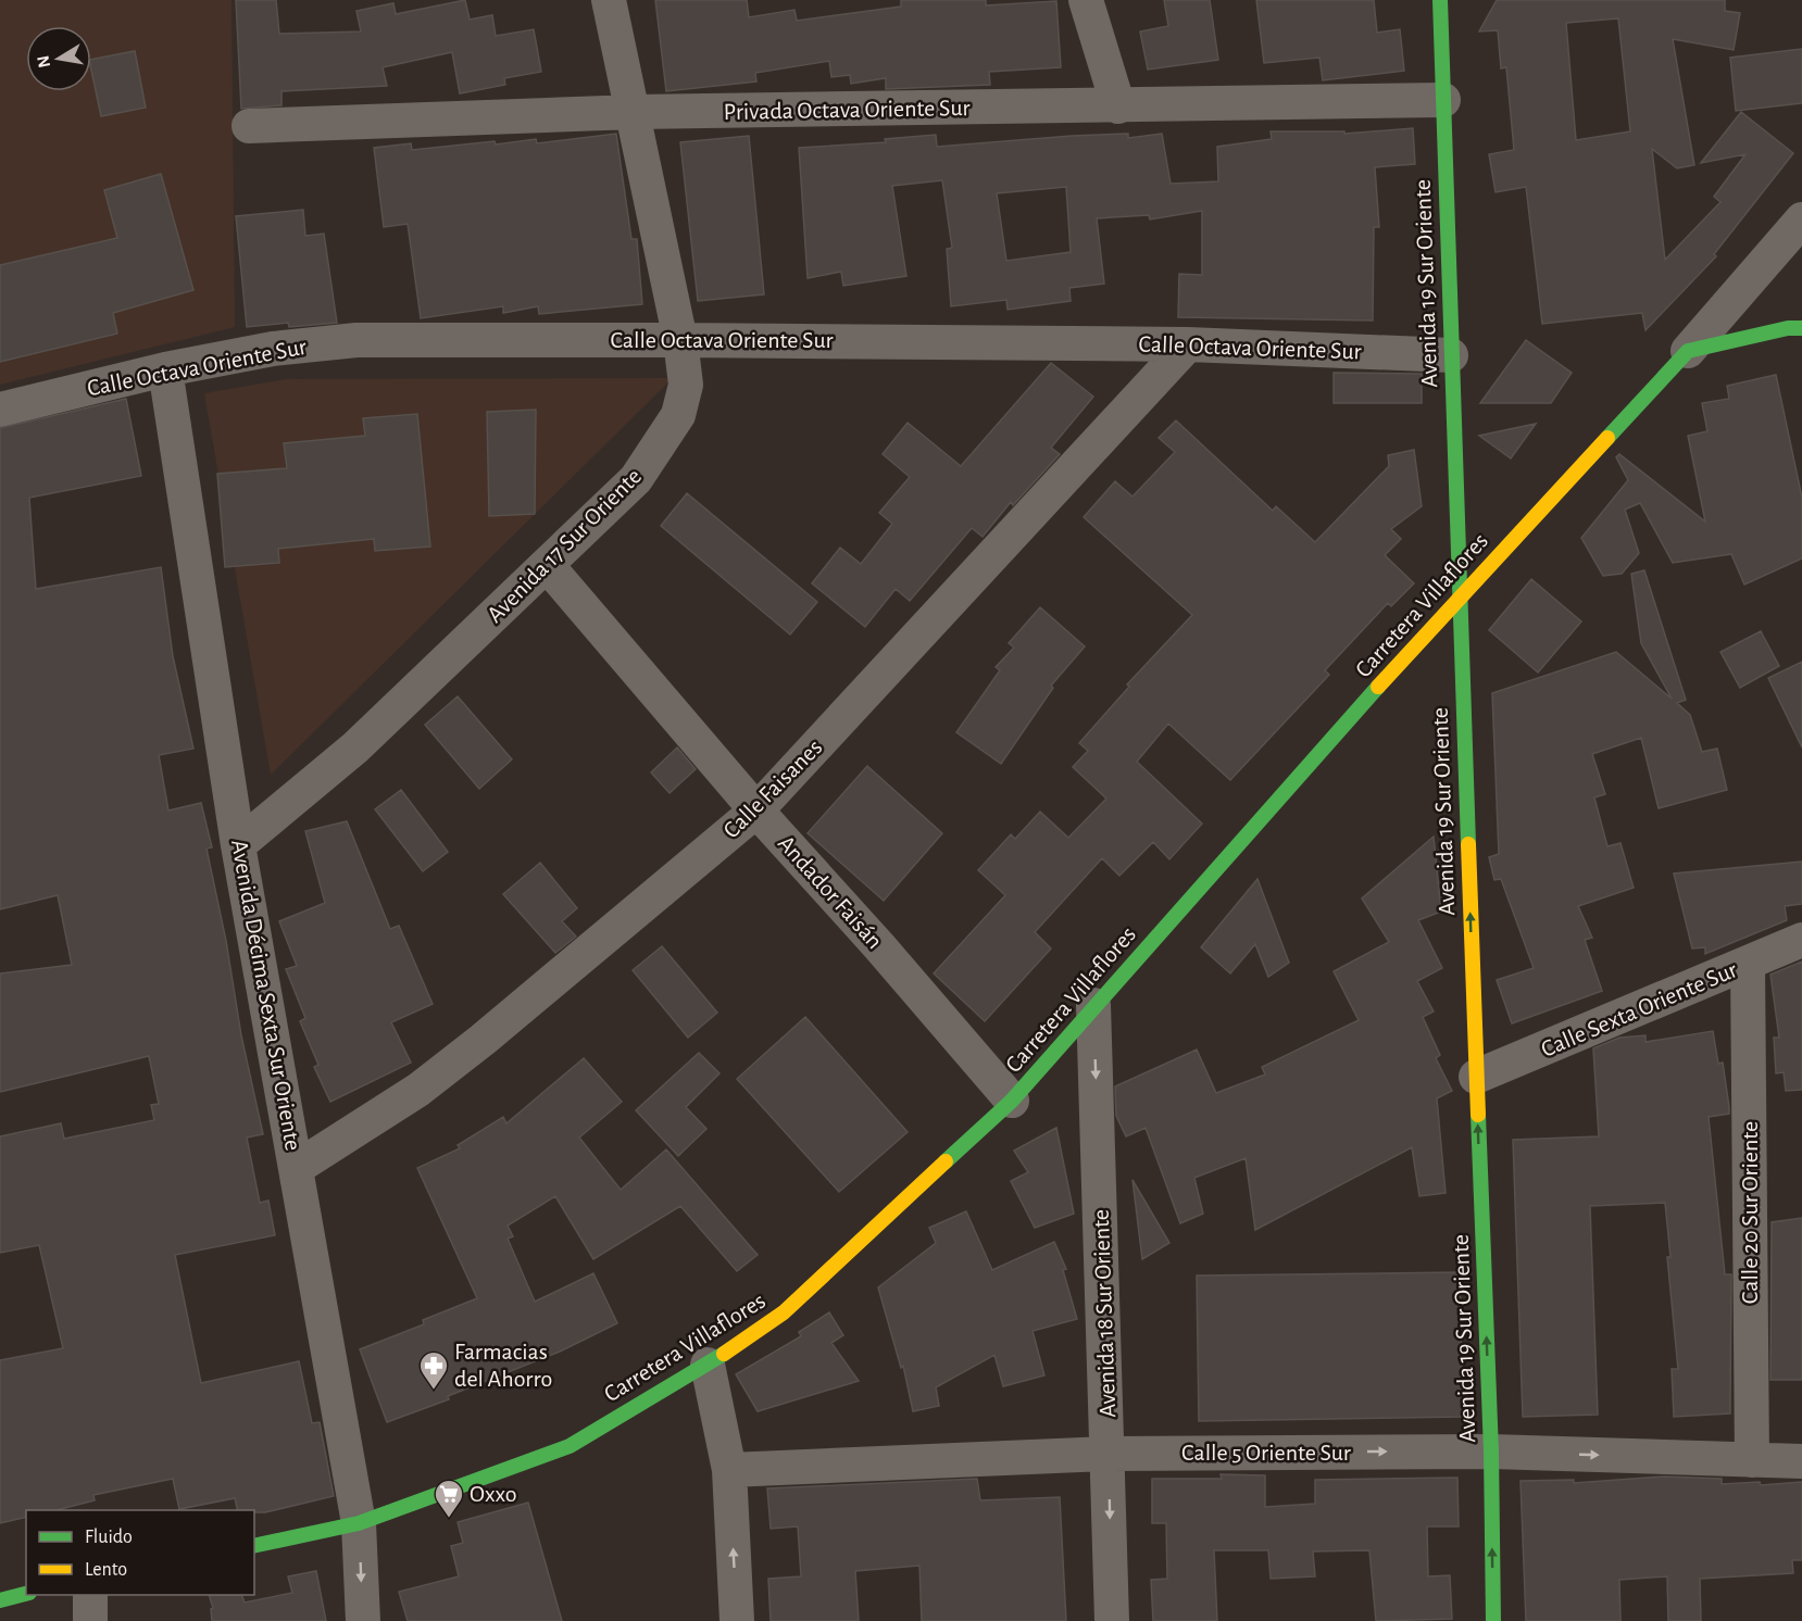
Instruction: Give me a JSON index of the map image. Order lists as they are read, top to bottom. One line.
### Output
{"streets":{"main road":["Avenida 19 Sur Oriente","Carretera Villaflores"],"street":["Privada Octava Oriente Sur","Calle Octava Oriente Sur","Avenida 17 Sur Oriente","Calle Faisanes","Andador Faisán","Avenida Décima Sexta Sur Oriente","Calle Sexta Oriente Sur","Calle 20 Sur Oriente","Avenida 18 Sur Oriente","Calle 5 Oriente Sur"]},"crossings":[["Privada Octava Oriente Sur","Avenida 19 Sur Oriente"],["Privada Octava Oriente Sur","Avenida 17 Sur Oriente"],["Avenida 19 Sur Oriente","Calle Octava Oriente Sur"],["Avenida 19 Sur Oriente","Carretera Villaflores"],["Avenida 19 Sur Oriente","Calle Sexta Oriente Sur"],["Avenida 19 Sur Oriente","Calle 5 Oriente Sur"],["Calle Octava Oriente Sur","Avenida 17 Sur Oriente"],["Calle Octava Oriente Sur","Calle Faisanes"],["Calle Octava Oriente Sur","Avenida Décima Sexta Sur Oriente"],["Avenida 17 Sur Oriente","Andador Faisán"],["Avenida 17 Sur Oriente","Avenida Décima Sexta Sur Oriente"],["Carretera Villaflores","Andador Faisán"],["Carretera Villaflores","Avenida Décima Sexta Sur Oriente"],["Carretera Villaflores","Avenida 18 Sur Oriente"],["Calle Faisanes","Andador Faisán"],["Calle Faisanes","Avenida Décima Sexta Sur Oriente"],["Calle Sexta Oriente Sur","Calle 20 Sur Oriente"],["Calle 20 Sur Oriente","Calle 5 Oriente Sur"],["Avenida 18 Sur Oriente","Calle 5 Oriente Sur"]],"one_way":["Avenida 19 Sur Oriente","Avenida 18 Sur Oriente","Calle 5 Oriente Sur"],"places":{"pharmacy":["Farmacias del Ahorro"],"supermarket":["Oxxo"]},"legend":["Fluido","Lento"],"north":"left"}
